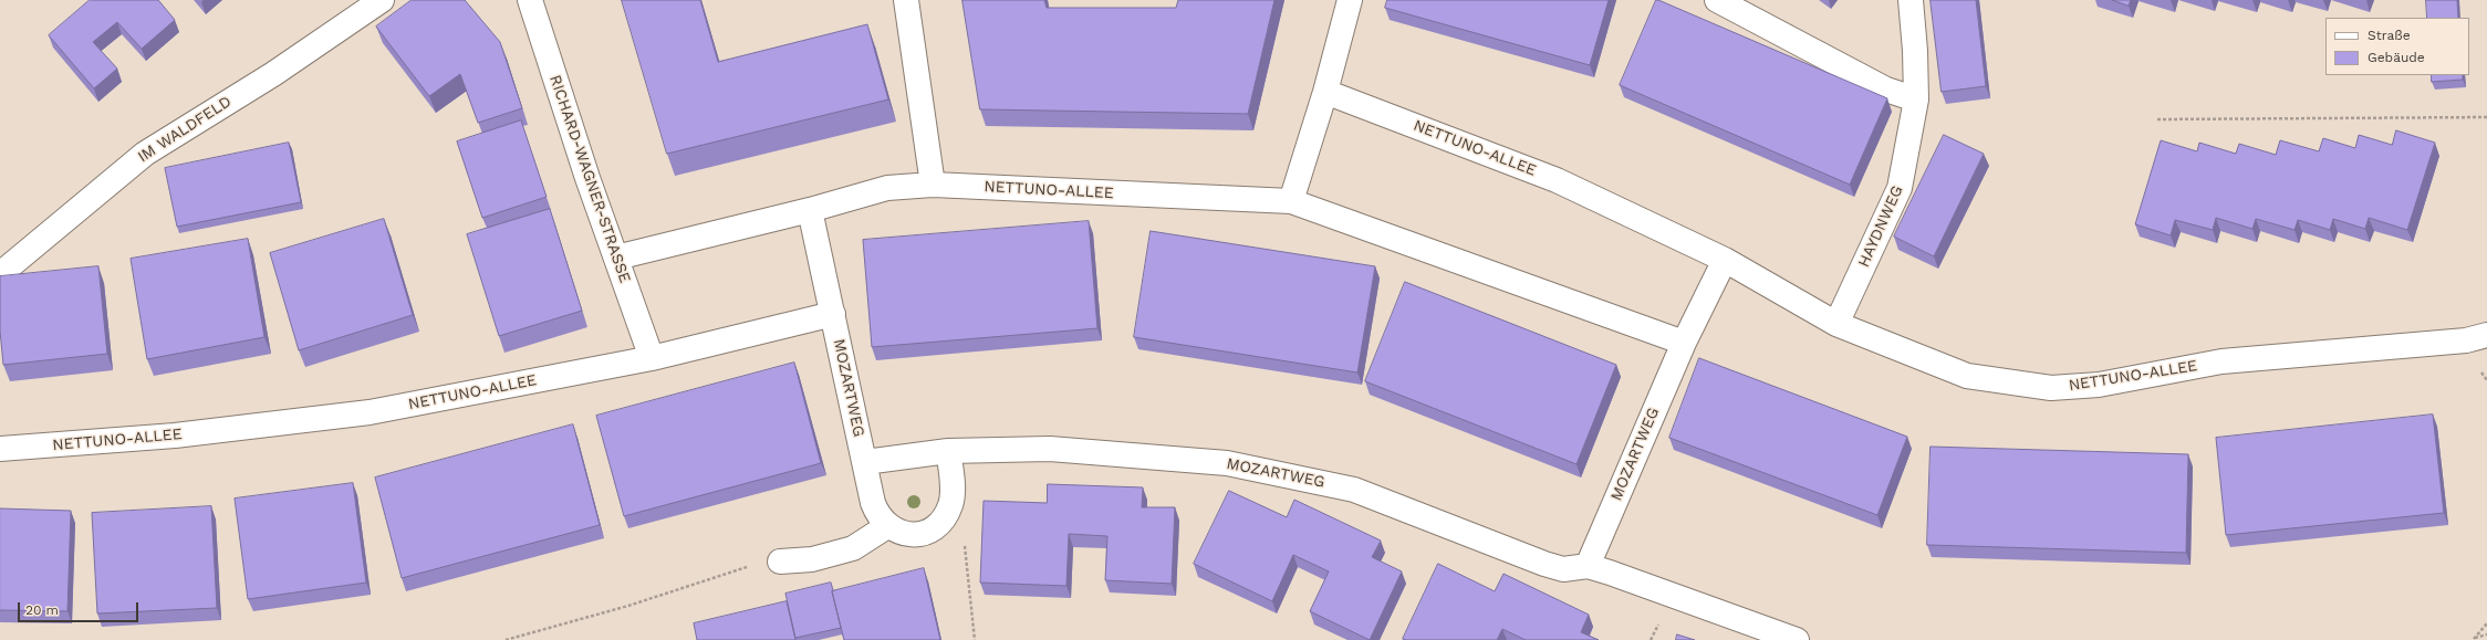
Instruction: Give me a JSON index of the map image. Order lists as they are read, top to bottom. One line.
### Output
{"streets":{"street":["IM WALDFELD","NETTUNO-ALLEE","RICHARD-WAGNER-STRASSE","HAYDNWEG","MOZARTWEG"]},"crossings":[["NETTUNO-ALLEE","RICHARD-WAGNER-STRASSE"],["NETTUNO-ALLEE","HAYDNWEG"],["NETTUNO-ALLEE","MOZARTWEG"]],"legend":["Straße","Gebäude"],"scale_bar":"20 m"}
